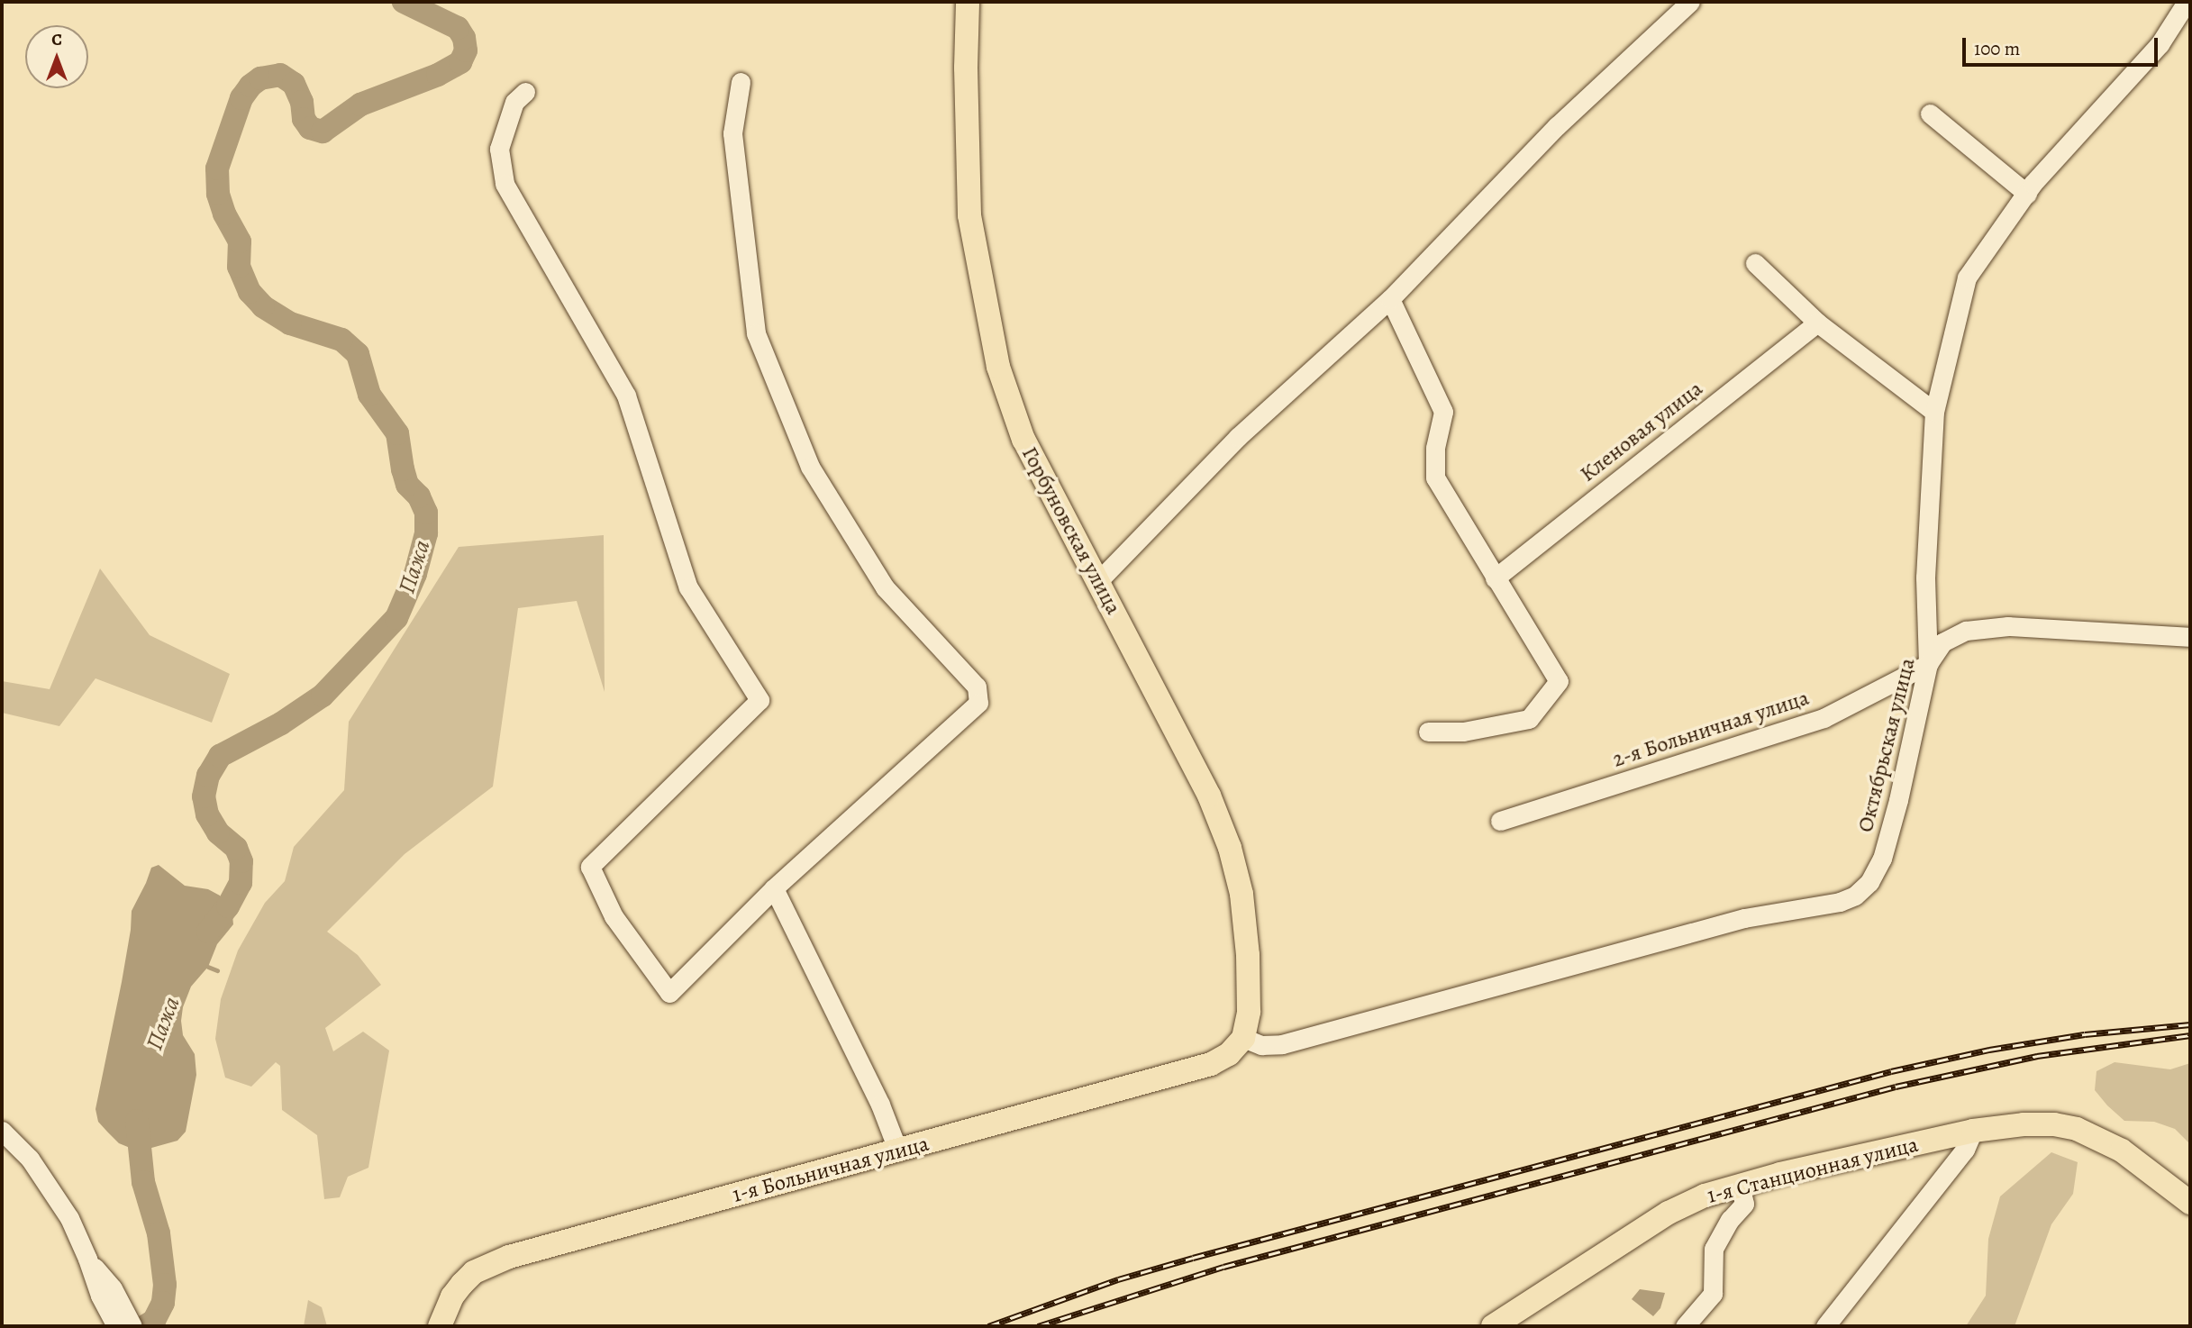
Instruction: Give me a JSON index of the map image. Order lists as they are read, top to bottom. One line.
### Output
{"streets":{"main road":["Горбуновская улица","1-я Больничная улица","1-я Станционная улица"],"street":["Кленовая улица","2-я Больничная улица","Октябрьская улица"]},"crossings":[["Горбуновская улица","Октябрьская улица"],["Горбуновская улица","1-я Больничная улица"],["2-я Больничная улица","Октябрьская улица"],["Октябрьская улица","1-я Больничная улица"]],"water":["Пажа"],"scale_bar":"100 m","north":"top"}
